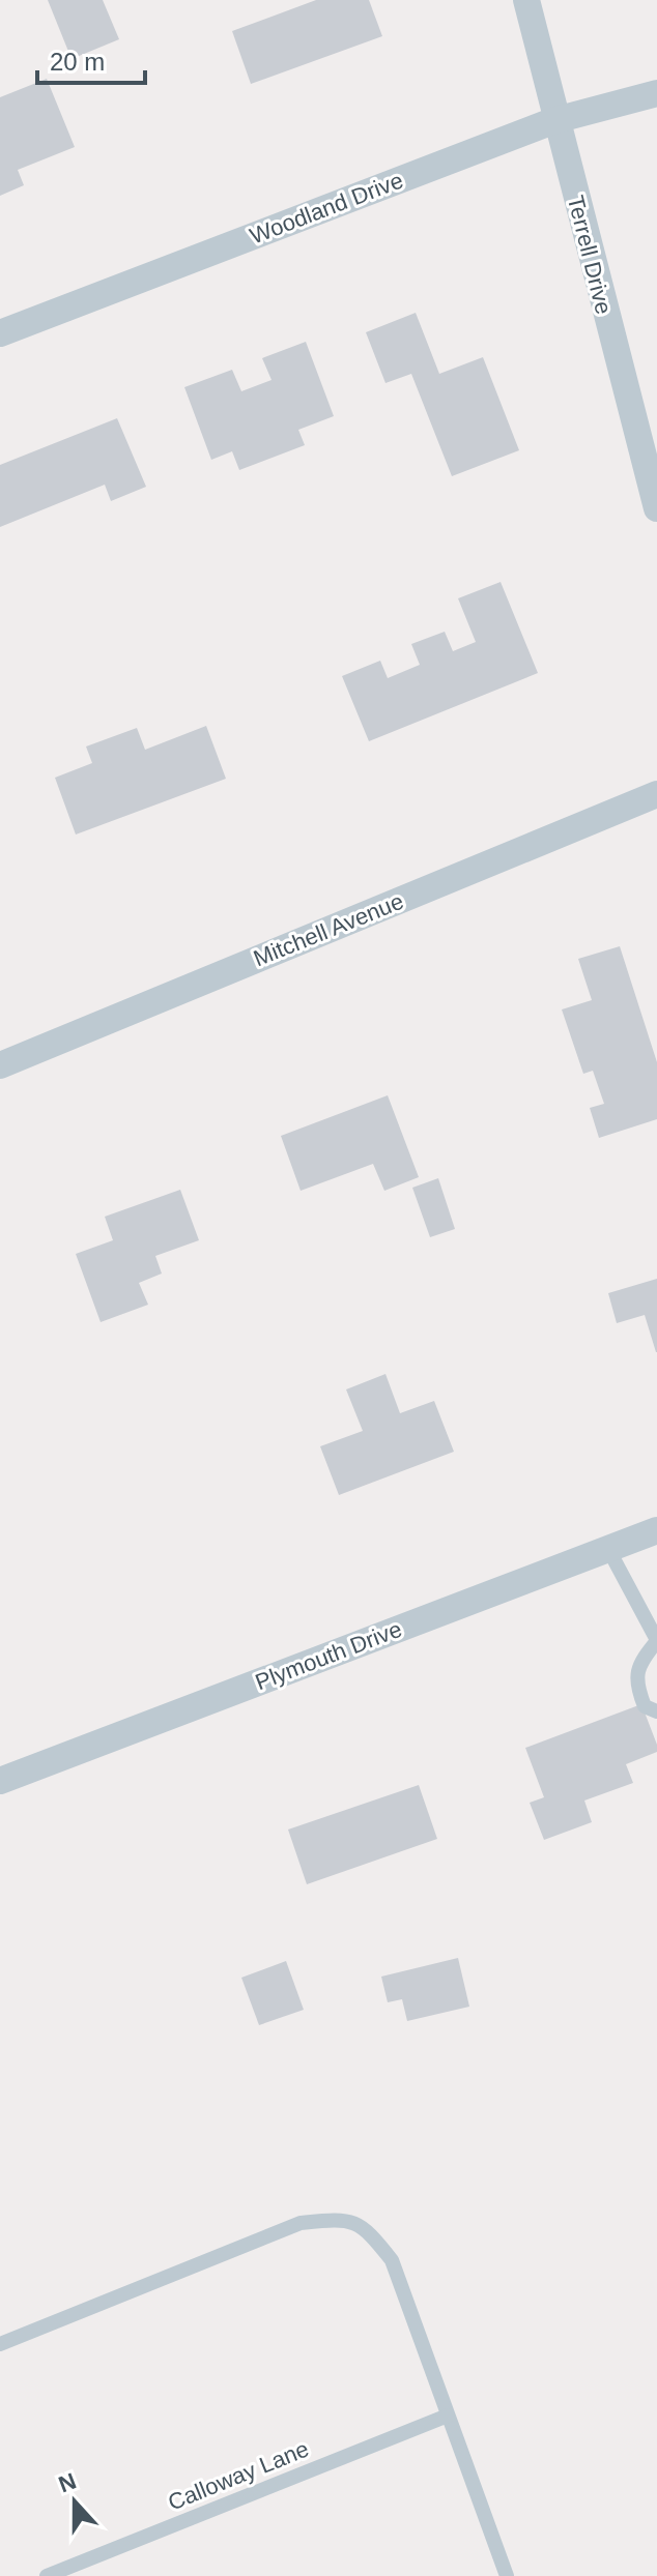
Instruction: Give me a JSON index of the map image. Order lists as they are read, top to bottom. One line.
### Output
{"streets":{"street":["Woodland Drive","Terrell Drive","Mitchell Avenue","Plymouth Drive"],"lane":["Calloway Lane"]},"crossings":[["Woodland Drive","Terrell Drive"]],"scale_bar":"20 m","north":"top"}
